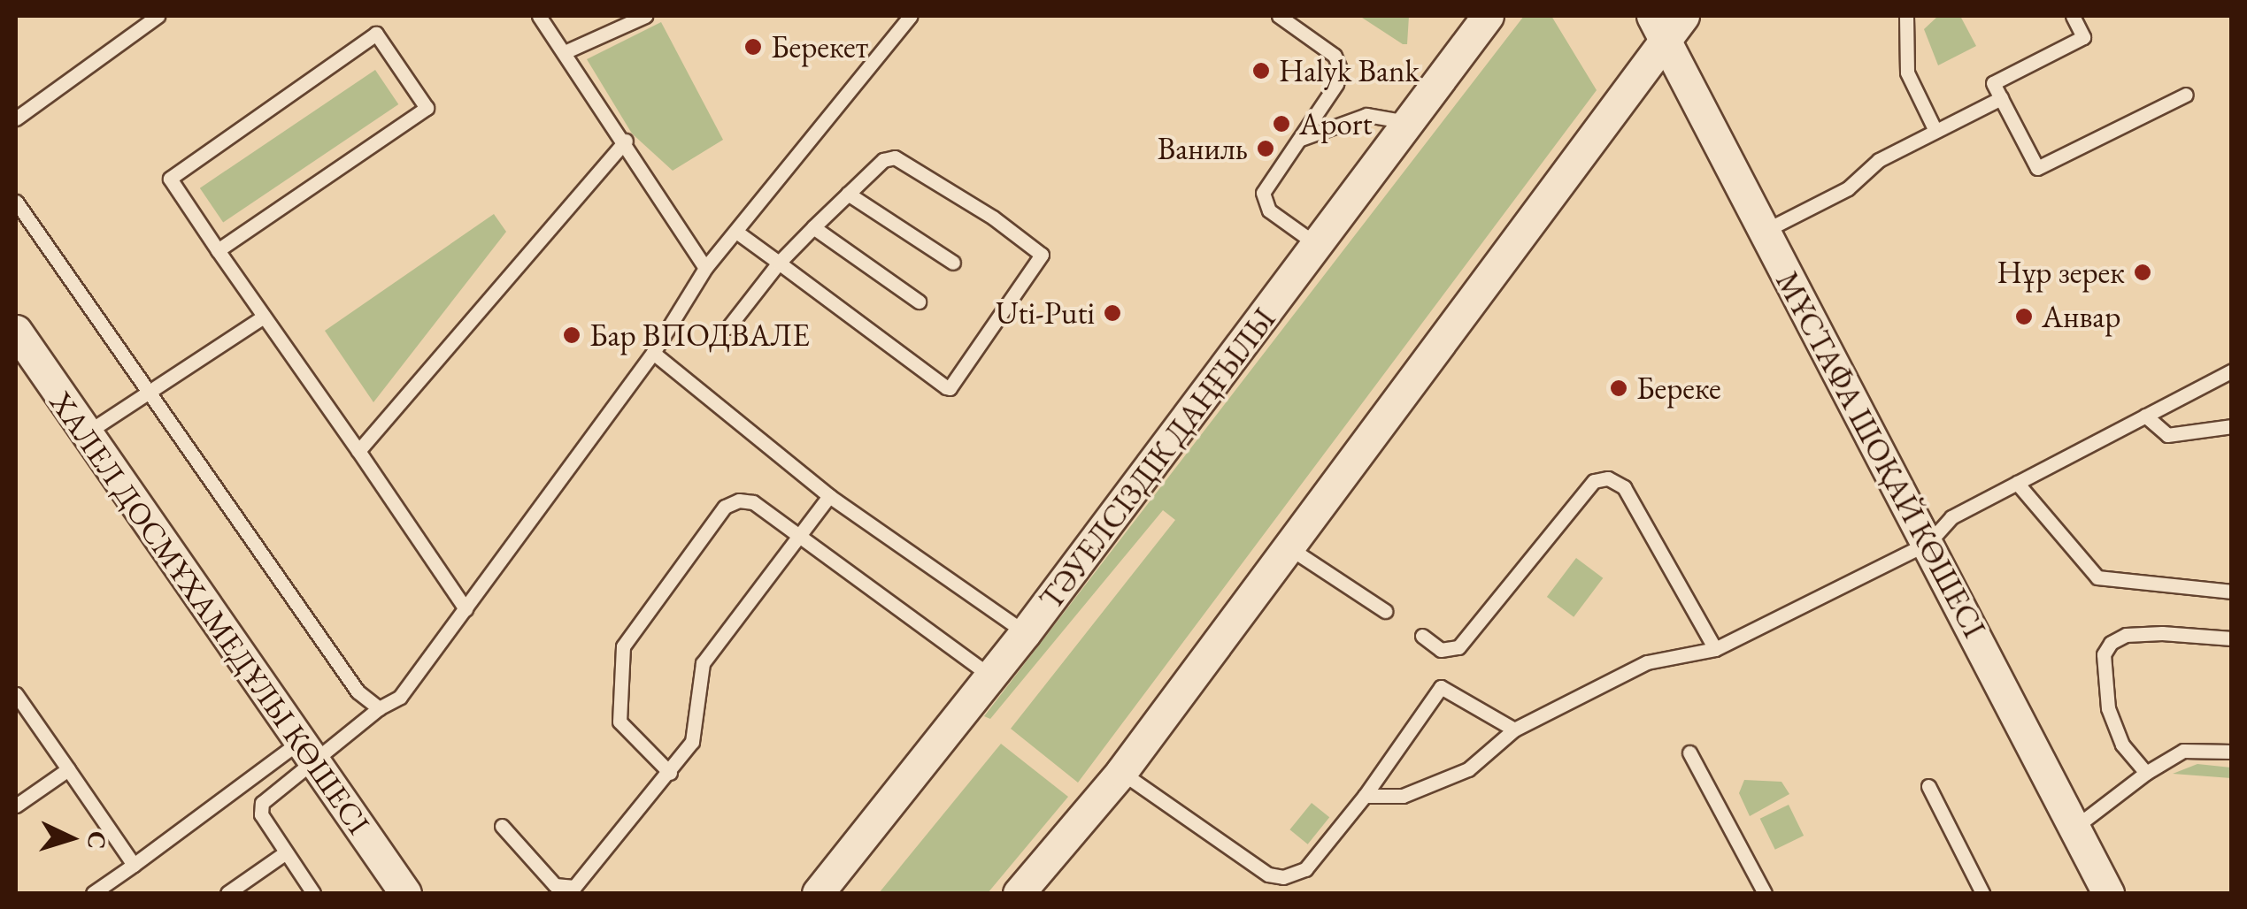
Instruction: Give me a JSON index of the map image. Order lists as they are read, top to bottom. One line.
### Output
{"streets":{"street":["МҰСТАФА ШОҚАЙ КӨШЕСІ","ТӘУЕЛСІЗДІК ДАҢҒЫЛЫ","ХАЛЕЛ ДОСМҰХАМЕДҰЛЫ КӨШЕСІ"]},"places":["Берекет","Halyk Bank","Aport","Ваниль","Нұр зерек","Uti-Puti","Анвар","Бар ВПОДВАЛЕ","Береке"],"north":"right"}
